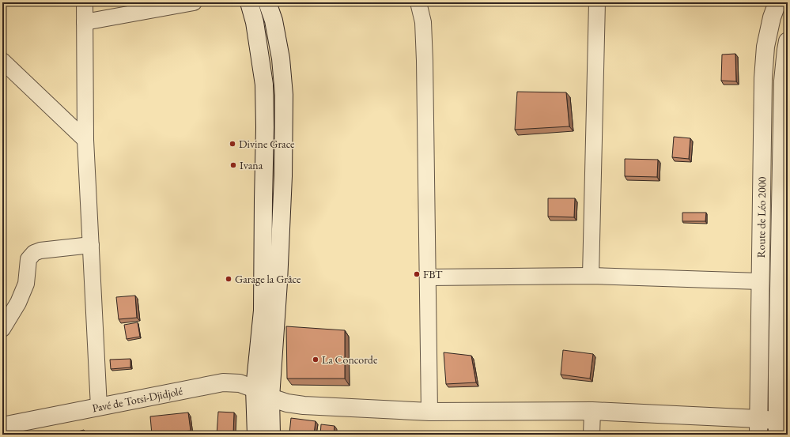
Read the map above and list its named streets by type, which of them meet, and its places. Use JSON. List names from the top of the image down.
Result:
{
  "streets": {
    "street": ["Route de Léo 2000", "Pavé de Totsi-Djidjolé"]
  },
  "crossings": [
    ["Route de Léo 2000", "Pavé de Totsi-Djidjolé"]
  ],
  "places": [
    "Divine Grace",
    "Ivana",
    "FBT",
    "Garage la Grâce",
    "La Concorde"
  ]
}
